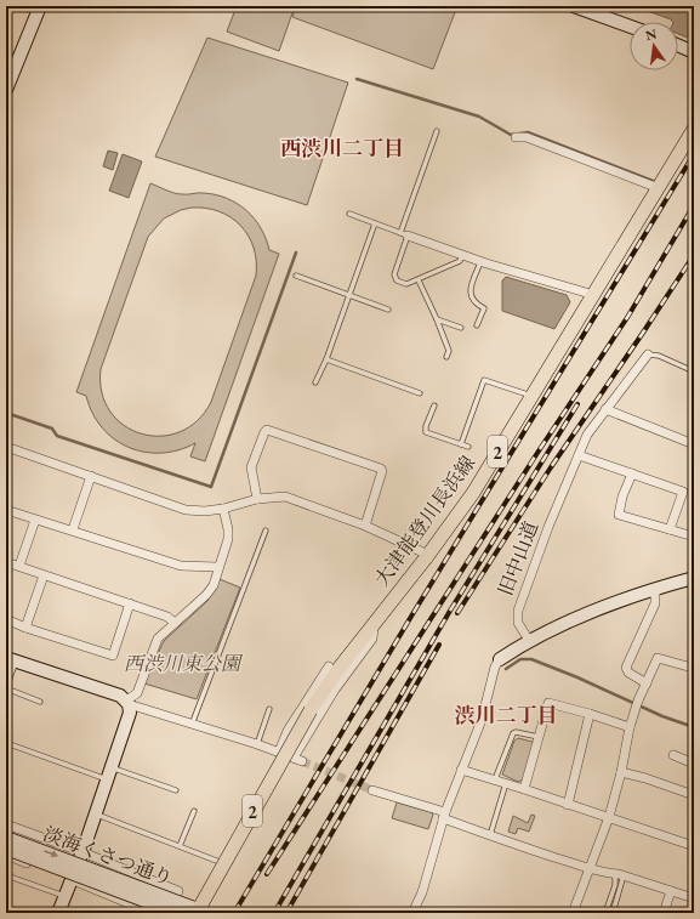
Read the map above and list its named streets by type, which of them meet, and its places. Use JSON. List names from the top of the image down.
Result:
{
  "streets": {
    "main road": ["2", "大津能登川長浜線"],
    "street": ["旧中山道", "淡海くさつ通り"]
  },
  "crossings": [
    ["大津能登川長浜線", "淡海くさつ通り"]
  ],
  "districts": ["西渋川二丁目", "渋川二丁目"],
  "parks": ["西渋川東公園"],
  "north": "top"
}
